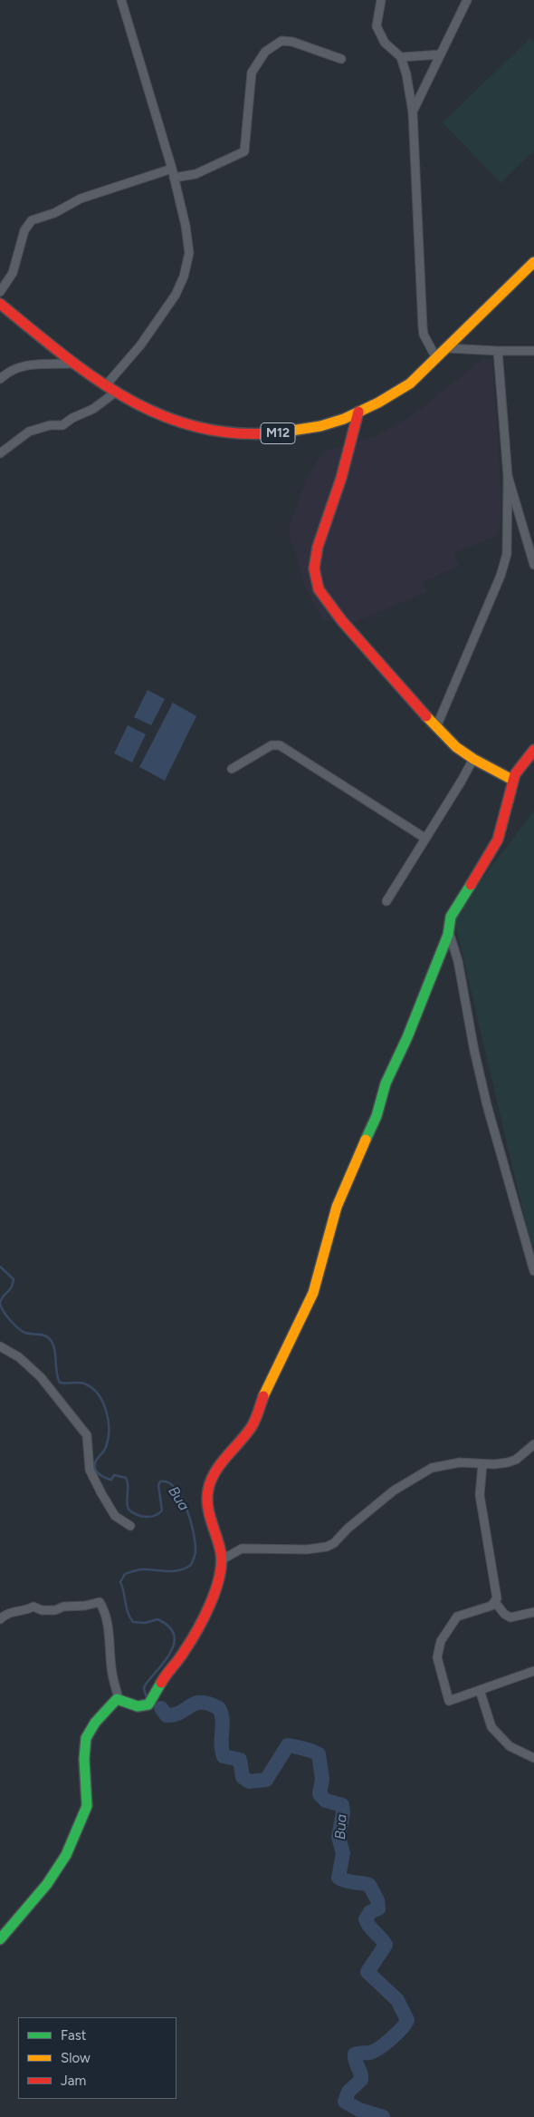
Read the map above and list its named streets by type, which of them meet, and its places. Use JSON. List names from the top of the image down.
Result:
{
  "streets": {
    "main road": ["M12"]
  },
  "water": ["Bua"],
  "legend": ["Fast", "Slow", "Jam"]
}
